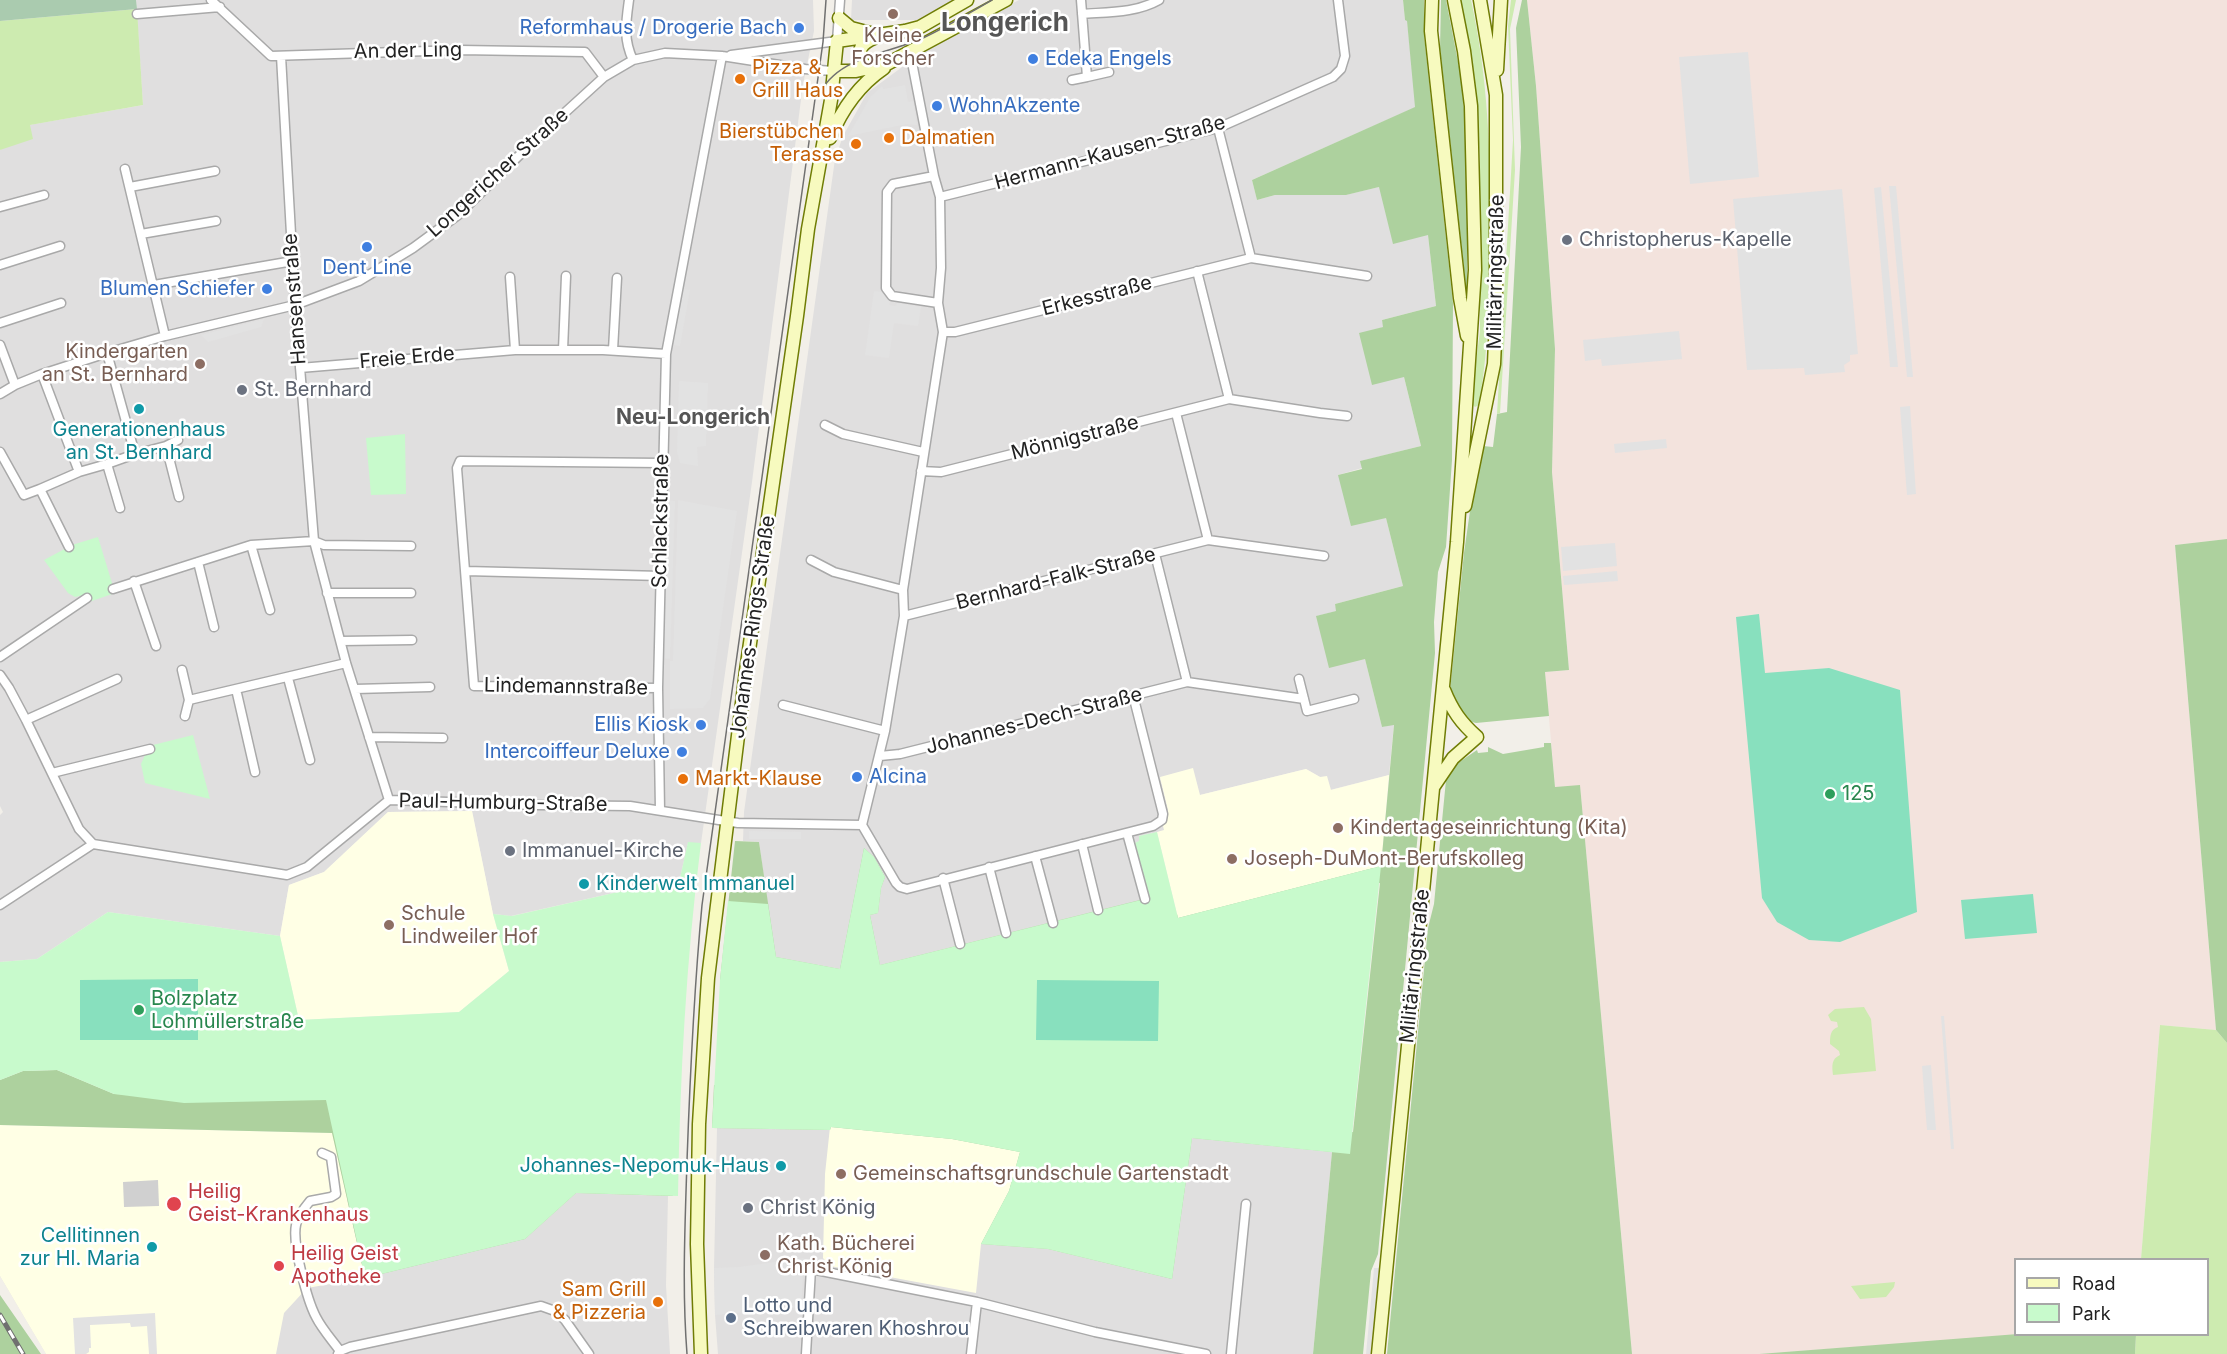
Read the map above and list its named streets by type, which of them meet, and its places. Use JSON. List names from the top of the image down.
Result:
{
  "streets": {
    "main road": ["Longericher Straße", "Militärringstraße", "Johannes-Rings-Straße"],
    "street": [
      "An der Ling",
      "Hermann-Kausen-Straße",
      "Erkesstraße",
      "Hansenstraße",
      "Freie Erde",
      "Mönnigstraße",
      "Schlackstraße",
      "Bernhard-Falk-Straße",
      "Lindemannstraße",
      "Johannes-Dech-Straße",
      "Paul-Humburg-Straße"
    ]
  },
  "crossings": [
    ["An der Ling", "Longericher Straße"],
    ["An der Ling", "Hansenstraße"],
    ["Longericher Straße", "Hansenstraße"],
    ["Longericher Straße", "Schlackstraße"],
    ["Longericher Straße", "Johannes-Rings-Straße"],
    ["Hansenstraße", "Freie Erde"],
    ["Hansenstraße", "Paul-Humburg-Straße"],
    ["Freie Erde", "Schlackstraße"],
    ["Schlackstraße", "Lindemannstraße"],
    ["Schlackstraße", "Paul-Humburg-Straße"],
    ["Johannes-Rings-Straße", "Paul-Humburg-Straße"]
  ],
  "districts": ["Longerich", "Neu-Longerich"],
  "places": [
    "Kleine Forscher",
    "Reformhaus / Drogerie Bach",
    "Edeka Engels",
    "Pizza & Grill Haus",
    "WohnAkzente",
    "Dalmatien",
    "Bierstübchen Terasse",
    "Christopherus-Kapelle",
    "Dent Line",
    "Blumen Schiefer",
    "Kindergarten an St. Bernhard",
    "St. Bernhard",
    "Generationenhaus an St. Bernhard",
    "Ellis Kiosk",
    "Intercoiffeur Deluxe",
    "Alcina",
    "Markt-Klause",
    "125",
    "Kindertageseinrichtung (Kita)",
    "Immanuel-Kirche",
    "Joseph-DuMont-Berufskolleg",
    "Kinderwelt Immanuel",
    "Schule Lindweiler Hof",
    "Bolzplatz Lohmüllerstraße",
    "Johannes-Nepomuk-Haus",
    "Gemeinschaftsgrundschule Gartenstadt",
    "Heilig Geist-Krankenhaus",
    "Christ König",
    "Cellitinnen zur Hl. Maria",
    "Kath. Bücherei Christ König",
    "Heilig Geist Apotheke",
    "Sam Grill & Pizzeria",
    "Lotto und Schreibwaren Khoshrou"
  ],
  "legend": ["Road", "Park"]
}
